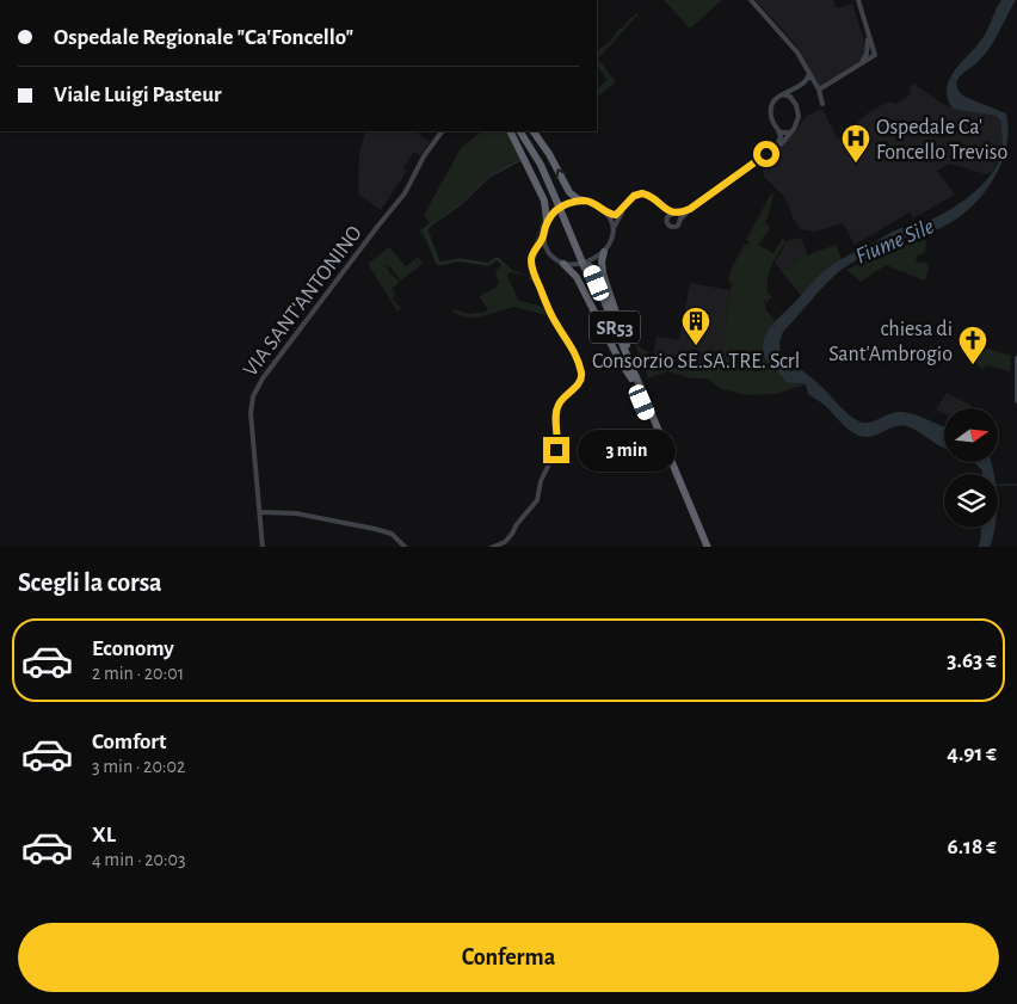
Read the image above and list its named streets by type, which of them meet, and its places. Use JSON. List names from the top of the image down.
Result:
{
  "streets": {
    "highway": ["SR53"],
    "street": ["VIA SANT'ANTONINO"]
  },
  "water": ["Fiume Sile"],
  "places": {
    "hospital": ["Ospedale Ca' Foncello Treviso"],
    "building": ["Consorzio SE.SA.TRE. Scrl"],
    "church": ["chiesa di Sant'Ambrogio"]
  },
  "north": "right",
  "page": {
    "banner": ["Ospedale Regionale \"Ca'Foncello\"", "Viale Luigi Pasteur"],
    "bubble": "3 min",
    "heading": "Scegli la corsa",
    "list": [
      {
        "name": "Economy",
        "note": "2 min · 20:01",
        "value": "3.63 €"
      },
      {
        "name": "Comfort",
        "note": "3 min · 20:02",
        "value": "4.91 €"
      },
      {
        "name": "XL",
        "note": "4 min · 20:03",
        "value": "6.18 €"
      }
    ],
    "buttons": "Conferma"
  }
}
